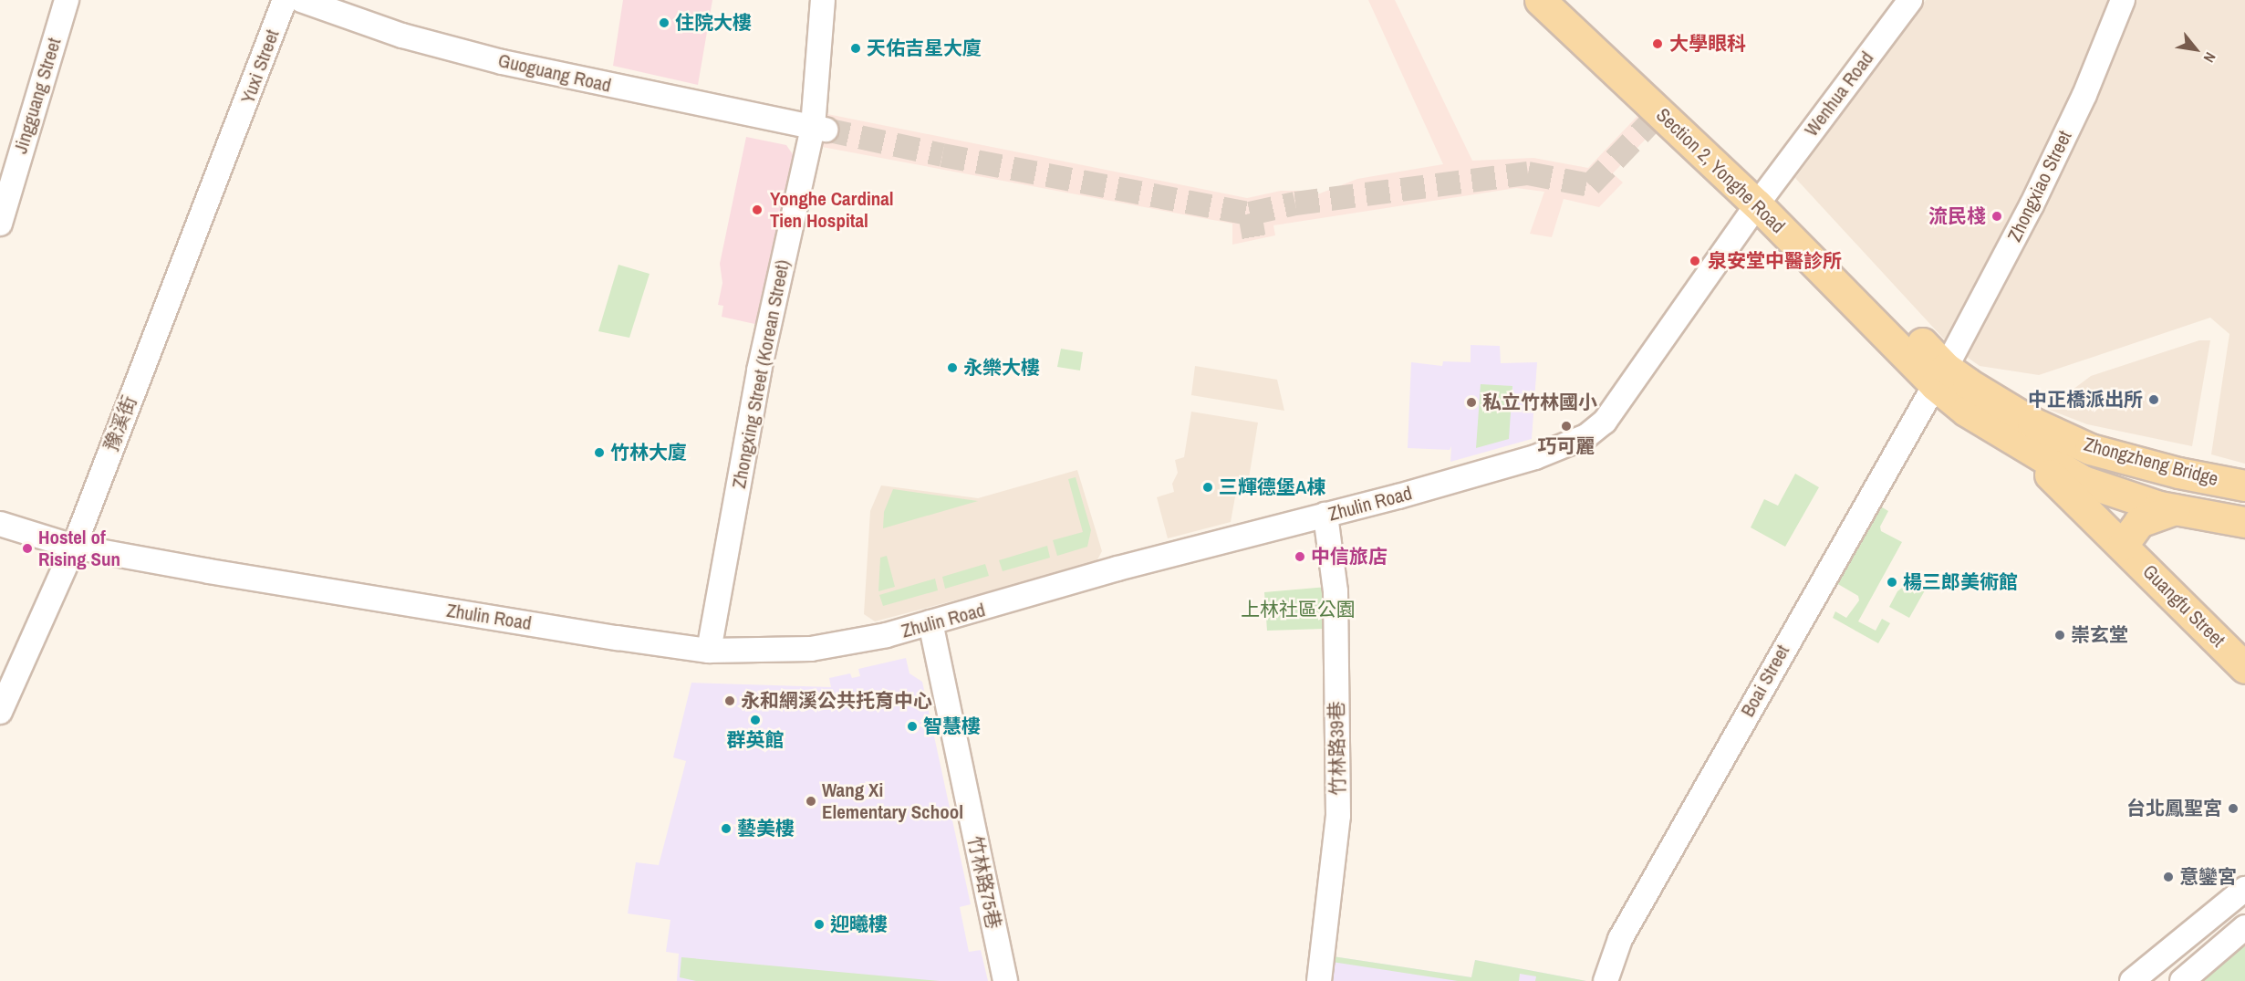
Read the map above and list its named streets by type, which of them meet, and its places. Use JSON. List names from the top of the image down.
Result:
{
  "streets": {
    "main road": ["Section 2, Yonghe Road", "Zhongzheng Bridge", "Guangfu Street"],
    "street": [
      "Yuxi Street",
      "Guoguang Road",
      "Wenhua Road",
      "Jingguang Street",
      "Zhongxiao Street",
      "Zhongxing Street (Korean Street)",
      "豫溪街",
      "Zhulin Road",
      "Boai Street",
      "竹林路39巷",
      "竹林路75巷"
    ]
  },
  "crossings": [
    ["Yuxi Street", "豫溪街"],
    ["Guoguang Road", "Zhongxing Street (Korean Street)"],
    ["Wenhua Road", "Section 2, Yonghe Road"],
    ["Wenhua Road", "Zhulin Road"],
    ["Section 2, Yonghe Road", "Zhongxiao Street"],
    ["Section 2, Yonghe Road", "Zhongzheng Bridge"],
    ["Section 2, Yonghe Road", "Zhulin Road"],
    ["Section 2, Yonghe Road", "Guangfu Street"],
    ["Section 2, Yonghe Road", "Boai Street"],
    ["Zhongxiao Street", "Zhongzheng Bridge"],
    ["Zhongxiao Street", "Boai Street"],
    ["Zhongxing Street (Korean Street)", "Zhulin Road"],
    ["豫溪街", "Zhulin Road"],
    ["Zhongzheng Bridge", "Guangfu Street"],
    ["Zhongzheng Bridge", "Boai Street"],
    ["Zhulin Road", "竹林路39巷"],
    ["Zhulin Road", "竹林路75巷"]
  ],
  "parks": ["上林社區公園"],
  "places": [
    "住院大樓",
    "大學眼科",
    "天佑吉星大廈",
    "Yonghe Cardinal Tien Hospital",
    "流民棧",
    "泉安堂中醫診所",
    "永樂大樓",
    "中正橋派出所",
    "私立竹林國小",
    "巧可麗",
    "竹林大廈",
    "三輝德堡A棟",
    "Hostel of Rising Sun",
    "中信旅店",
    "楊三郎美術館",
    "崇玄堂",
    "永和網溪公共托育中心",
    "群英館",
    "智慧樓",
    "Wang Xi Elementary School",
    "台北鳳聖宮",
    "藝美樓",
    "意鑾宮",
    "迎曦樓"
  ],
  "north": "bottom right"
}
